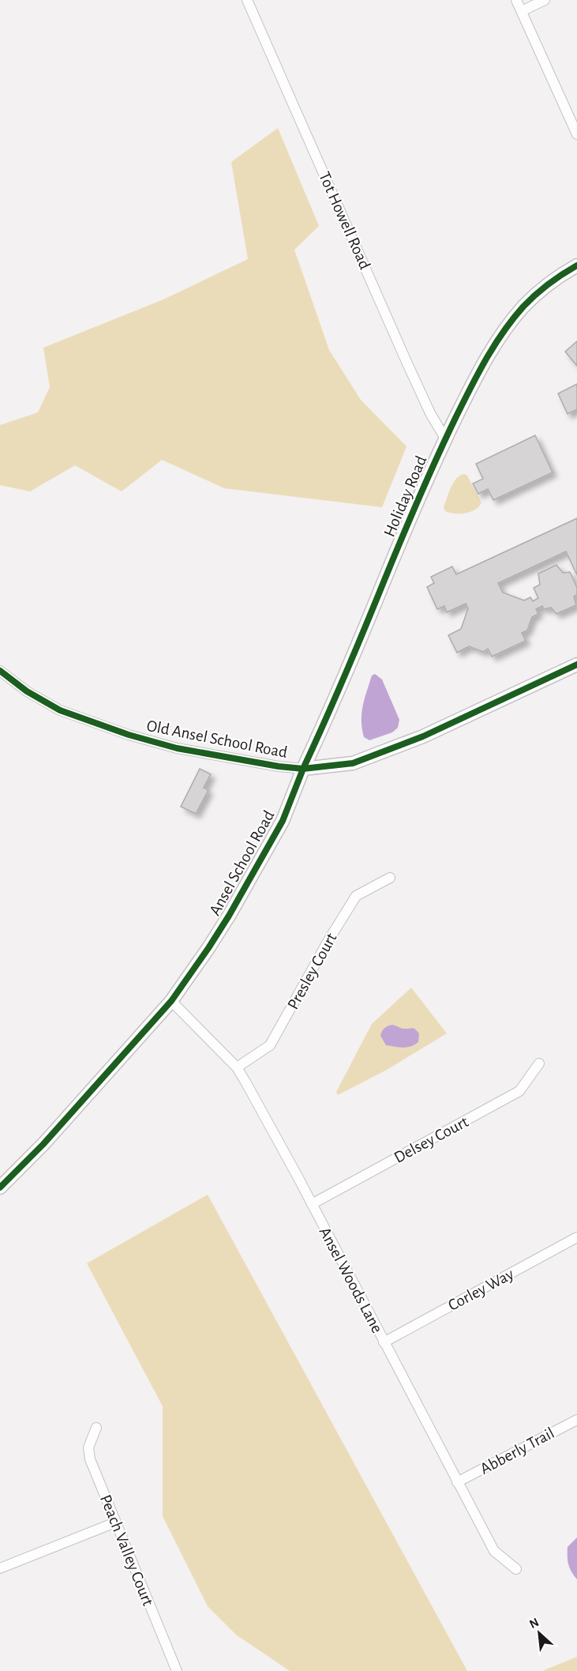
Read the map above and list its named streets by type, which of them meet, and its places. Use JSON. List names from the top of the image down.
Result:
{
  "streets": {
    "street": [
      "Tot Howell Road",
      "Holiday Road",
      "Old Ansel School Road",
      "Ansel School Road",
      "Presley Court",
      "Delsey Court",
      "Ansel Woods Lane",
      "Corley Way",
      "Abberly Trail",
      "Peach Valley Court"
    ]
  },
  "crossings": [
    ["Tot Howell Road", "Holiday Road"],
    ["Holiday Road", "Old Ansel School Road"],
    ["Holiday Road", "Ansel School Road"],
    ["Old Ansel School Road", "Ansel School Road"],
    ["Ansel School Road", "Ansel Woods Lane"],
    ["Presley Court", "Ansel Woods Lane"],
    ["Delsey Court", "Ansel Woods Lane"],
    ["Ansel Woods Lane", "Corley Way"],
    ["Ansel Woods Lane", "Abberly Trail"]
  ],
  "north": "top left"
}
